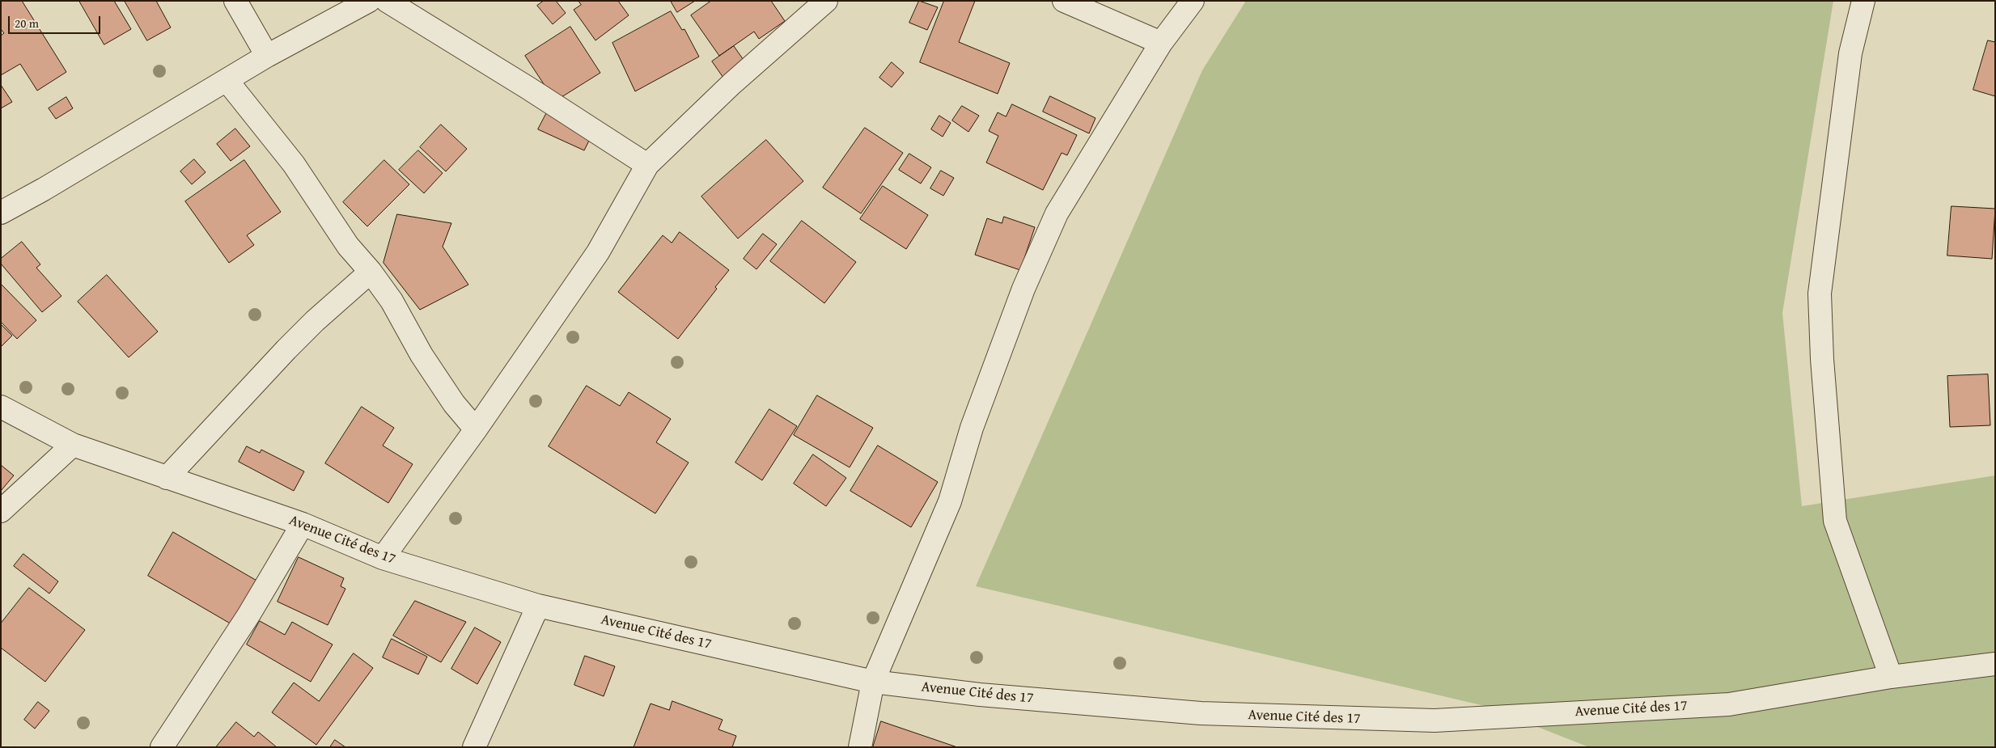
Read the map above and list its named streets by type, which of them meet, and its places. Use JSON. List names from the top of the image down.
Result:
{
  "streets": {
    "street": ["Avenue Cité des 17"]
  },
  "scale_bar": "20 m"
}
